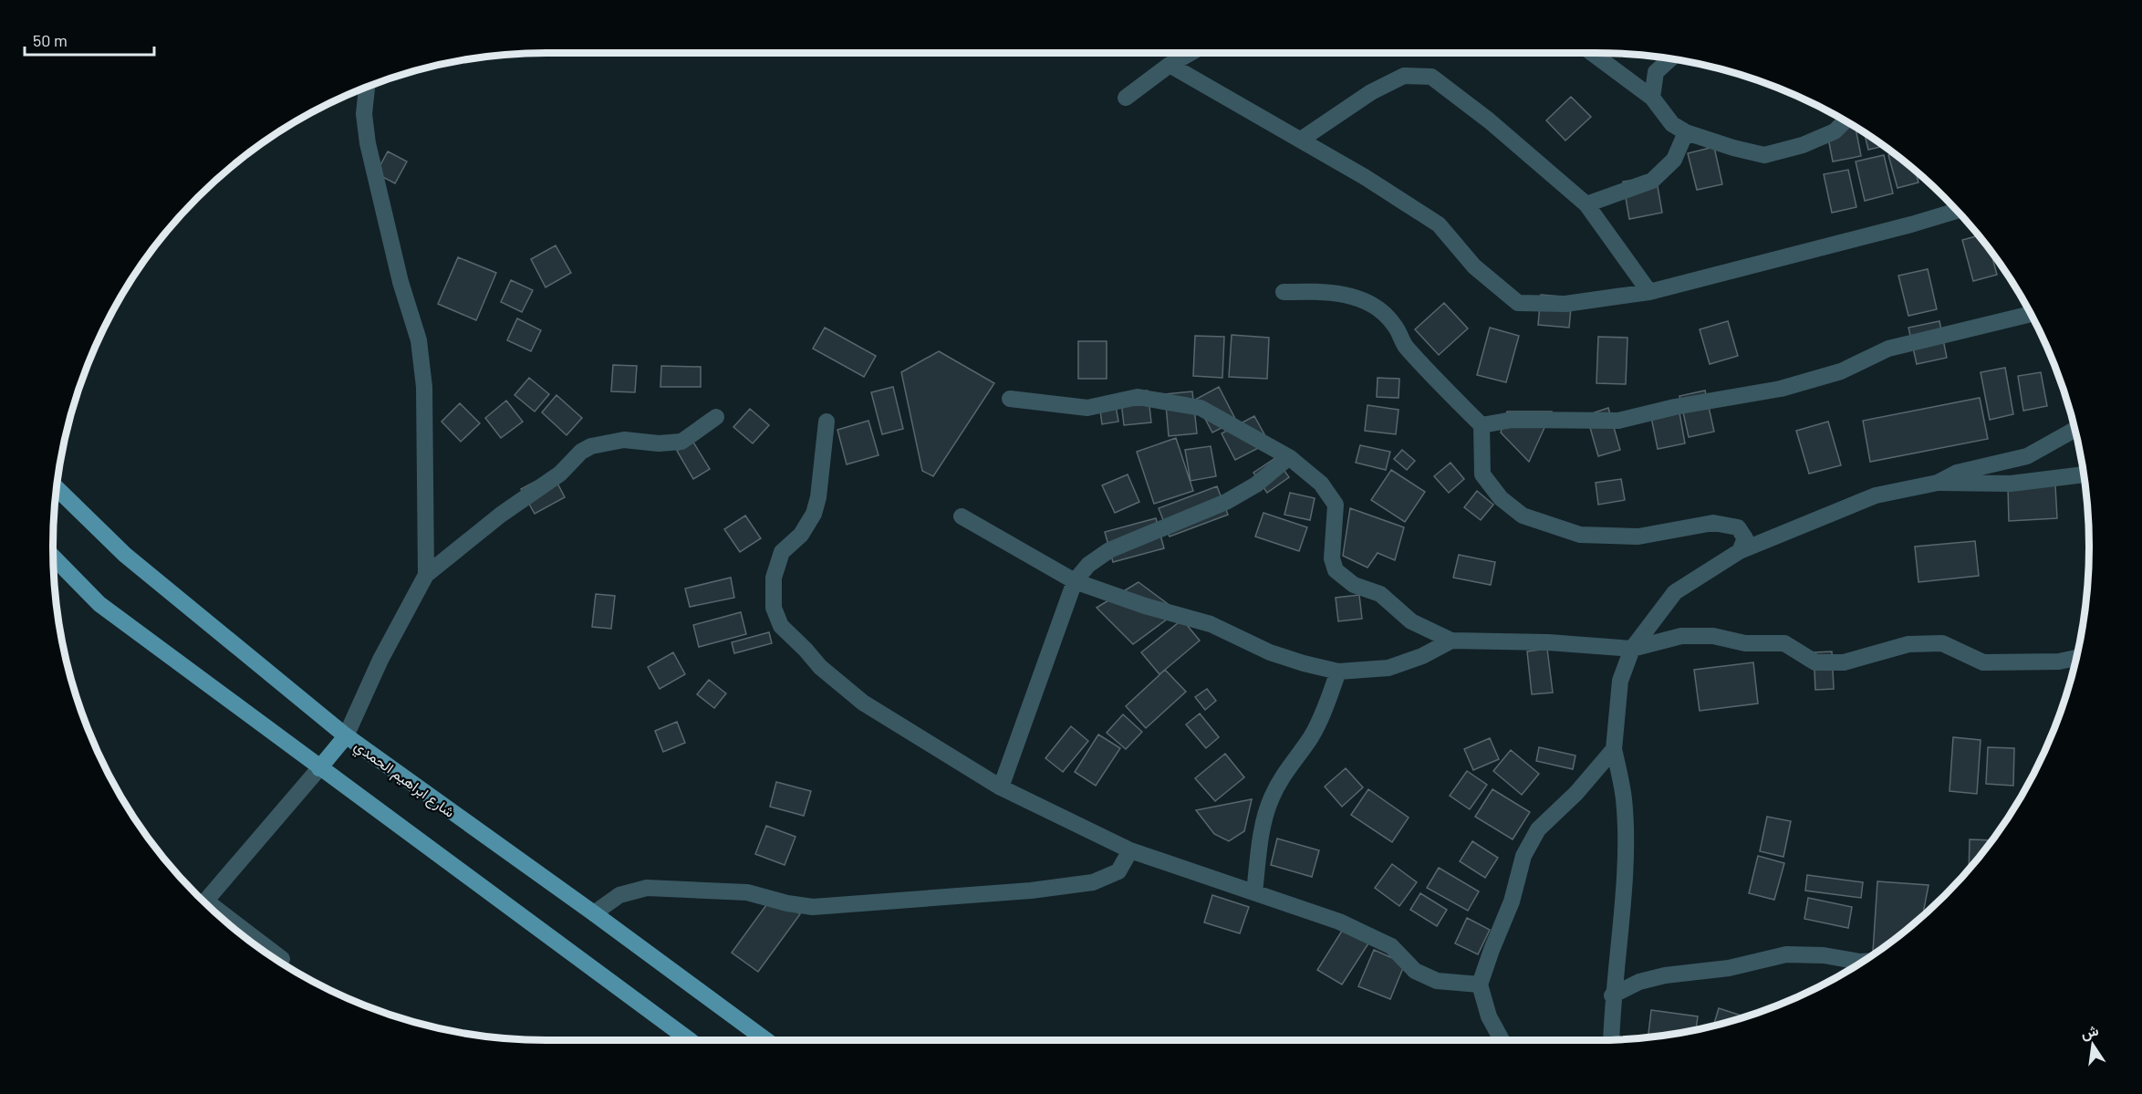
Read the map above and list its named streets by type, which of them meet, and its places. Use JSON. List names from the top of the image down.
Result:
{
  "streets": {
    "main road": ["شارع ابراهيم الحمدي"]
  },
  "scale_bar": "50 m",
  "north": "top"
}
